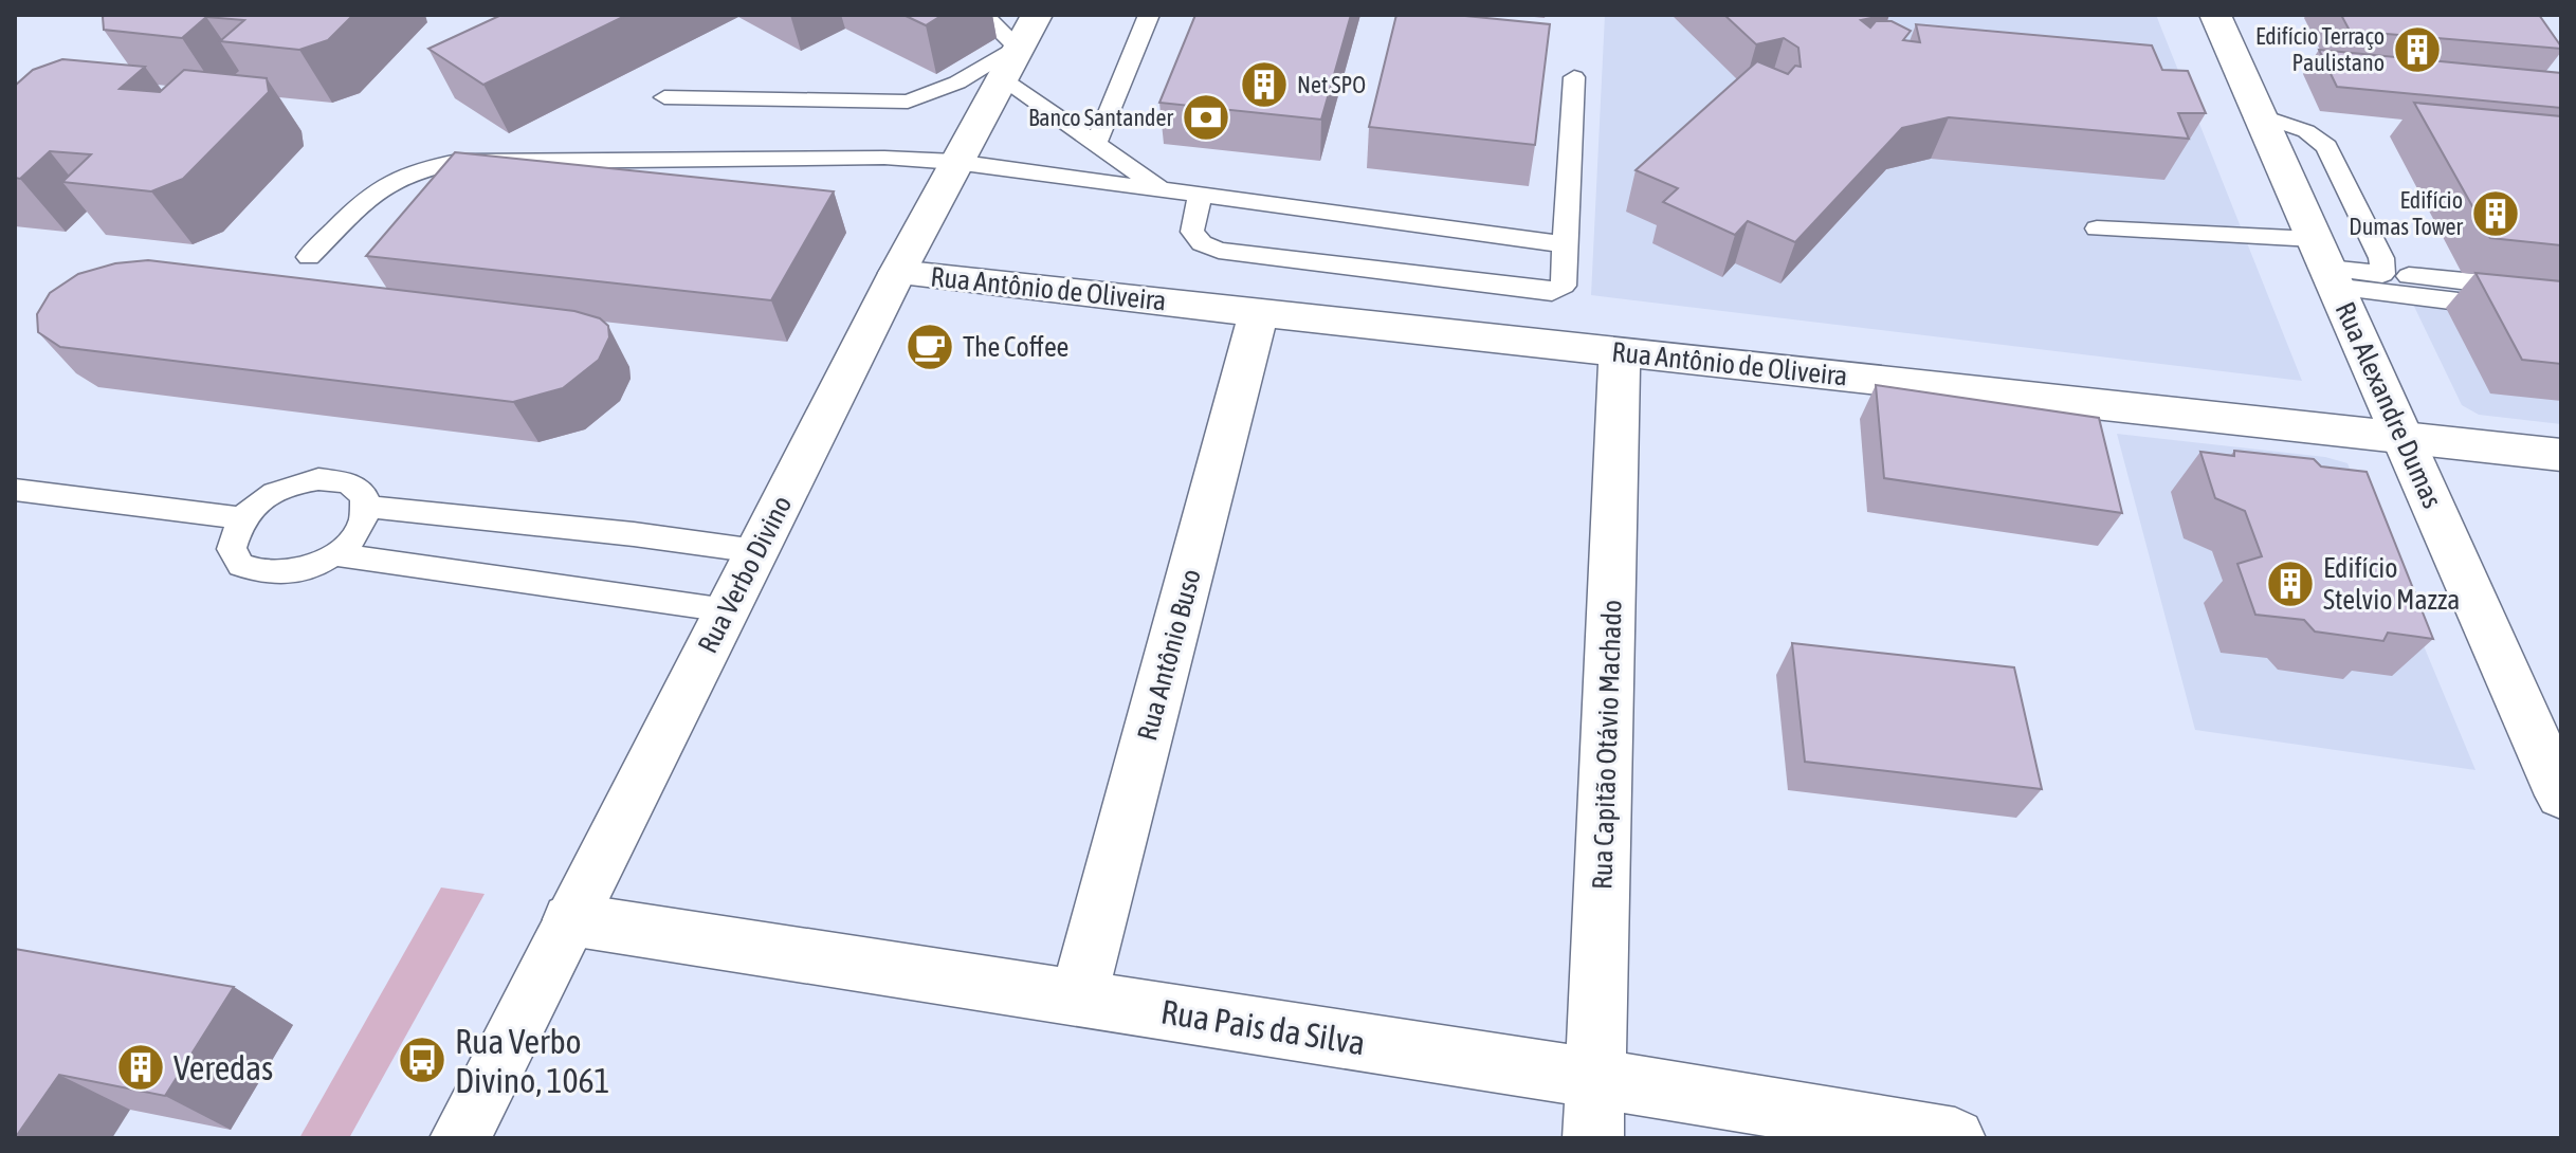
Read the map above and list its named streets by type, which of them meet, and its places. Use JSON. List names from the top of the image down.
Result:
{
  "streets": {
    "street": [
      "Rua Antônio de Oliveira",
      "Rua Alexandre Dumas",
      "Rua Verbo Divino",
      "Rua Antônio Buso",
      "Rua Capitão Otávio Machado",
      "Rua Pais da Silva"
    ]
  },
  "crossings": [
    ["Rua Antônio de Oliveira", "Rua Alexandre Dumas"],
    ["Rua Antônio de Oliveira", "Rua Verbo Divino"],
    ["Rua Antônio de Oliveira", "Rua Antônio Buso"],
    ["Rua Antônio de Oliveira", "Rua Capitão Otávio Machado"],
    ["Rua Verbo Divino", "Rua Pais da Silva"],
    ["Rua Antônio Buso", "Rua Pais da Silva"],
    ["Rua Capitão Otávio Machado", "Rua Pais da Silva"]
  ],
  "places": {
    "building": [
      "Edifício Terraço Paulistano",
      "Net SPO",
      "Edifício Dumas Tower",
      "Edifício Stelvio Mazza",
      "Veredas"
    ],
    "bank": ["Banco Santander"],
    "cafe": ["The Coffee"],
    "bus stop": ["Rua Verbo Divino, 1061"]
  }
}
